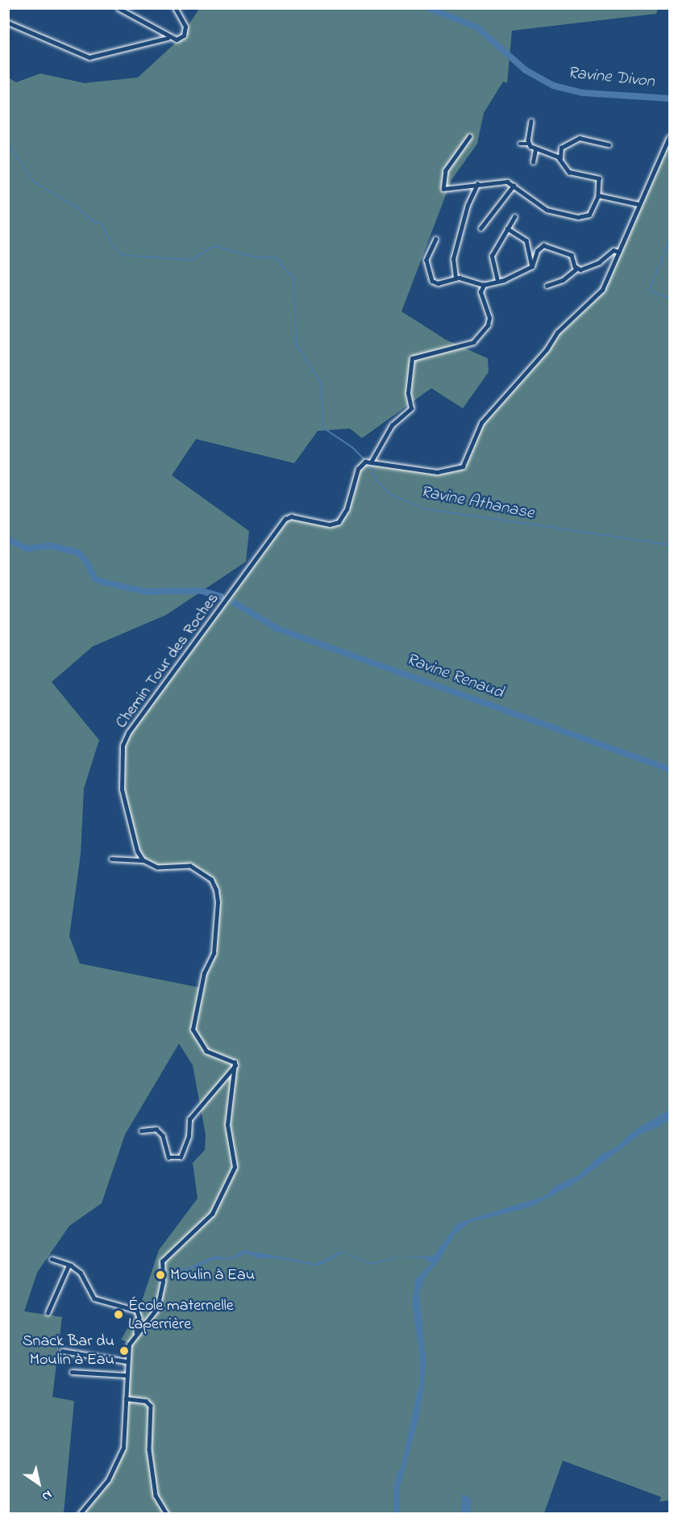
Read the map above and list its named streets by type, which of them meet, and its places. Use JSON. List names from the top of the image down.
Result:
{
  "streets": {
    "street": ["Chemin Tour des Roches"]
  },
  "water": ["Ravine Divon", "Ravine Athanase", "Ravine Renaud"],
  "places": ["Moulin à Eau", "École maternelle Laperrière", "Snack Bar du Moulin à Eau"],
  "north": "bottom right"
}
